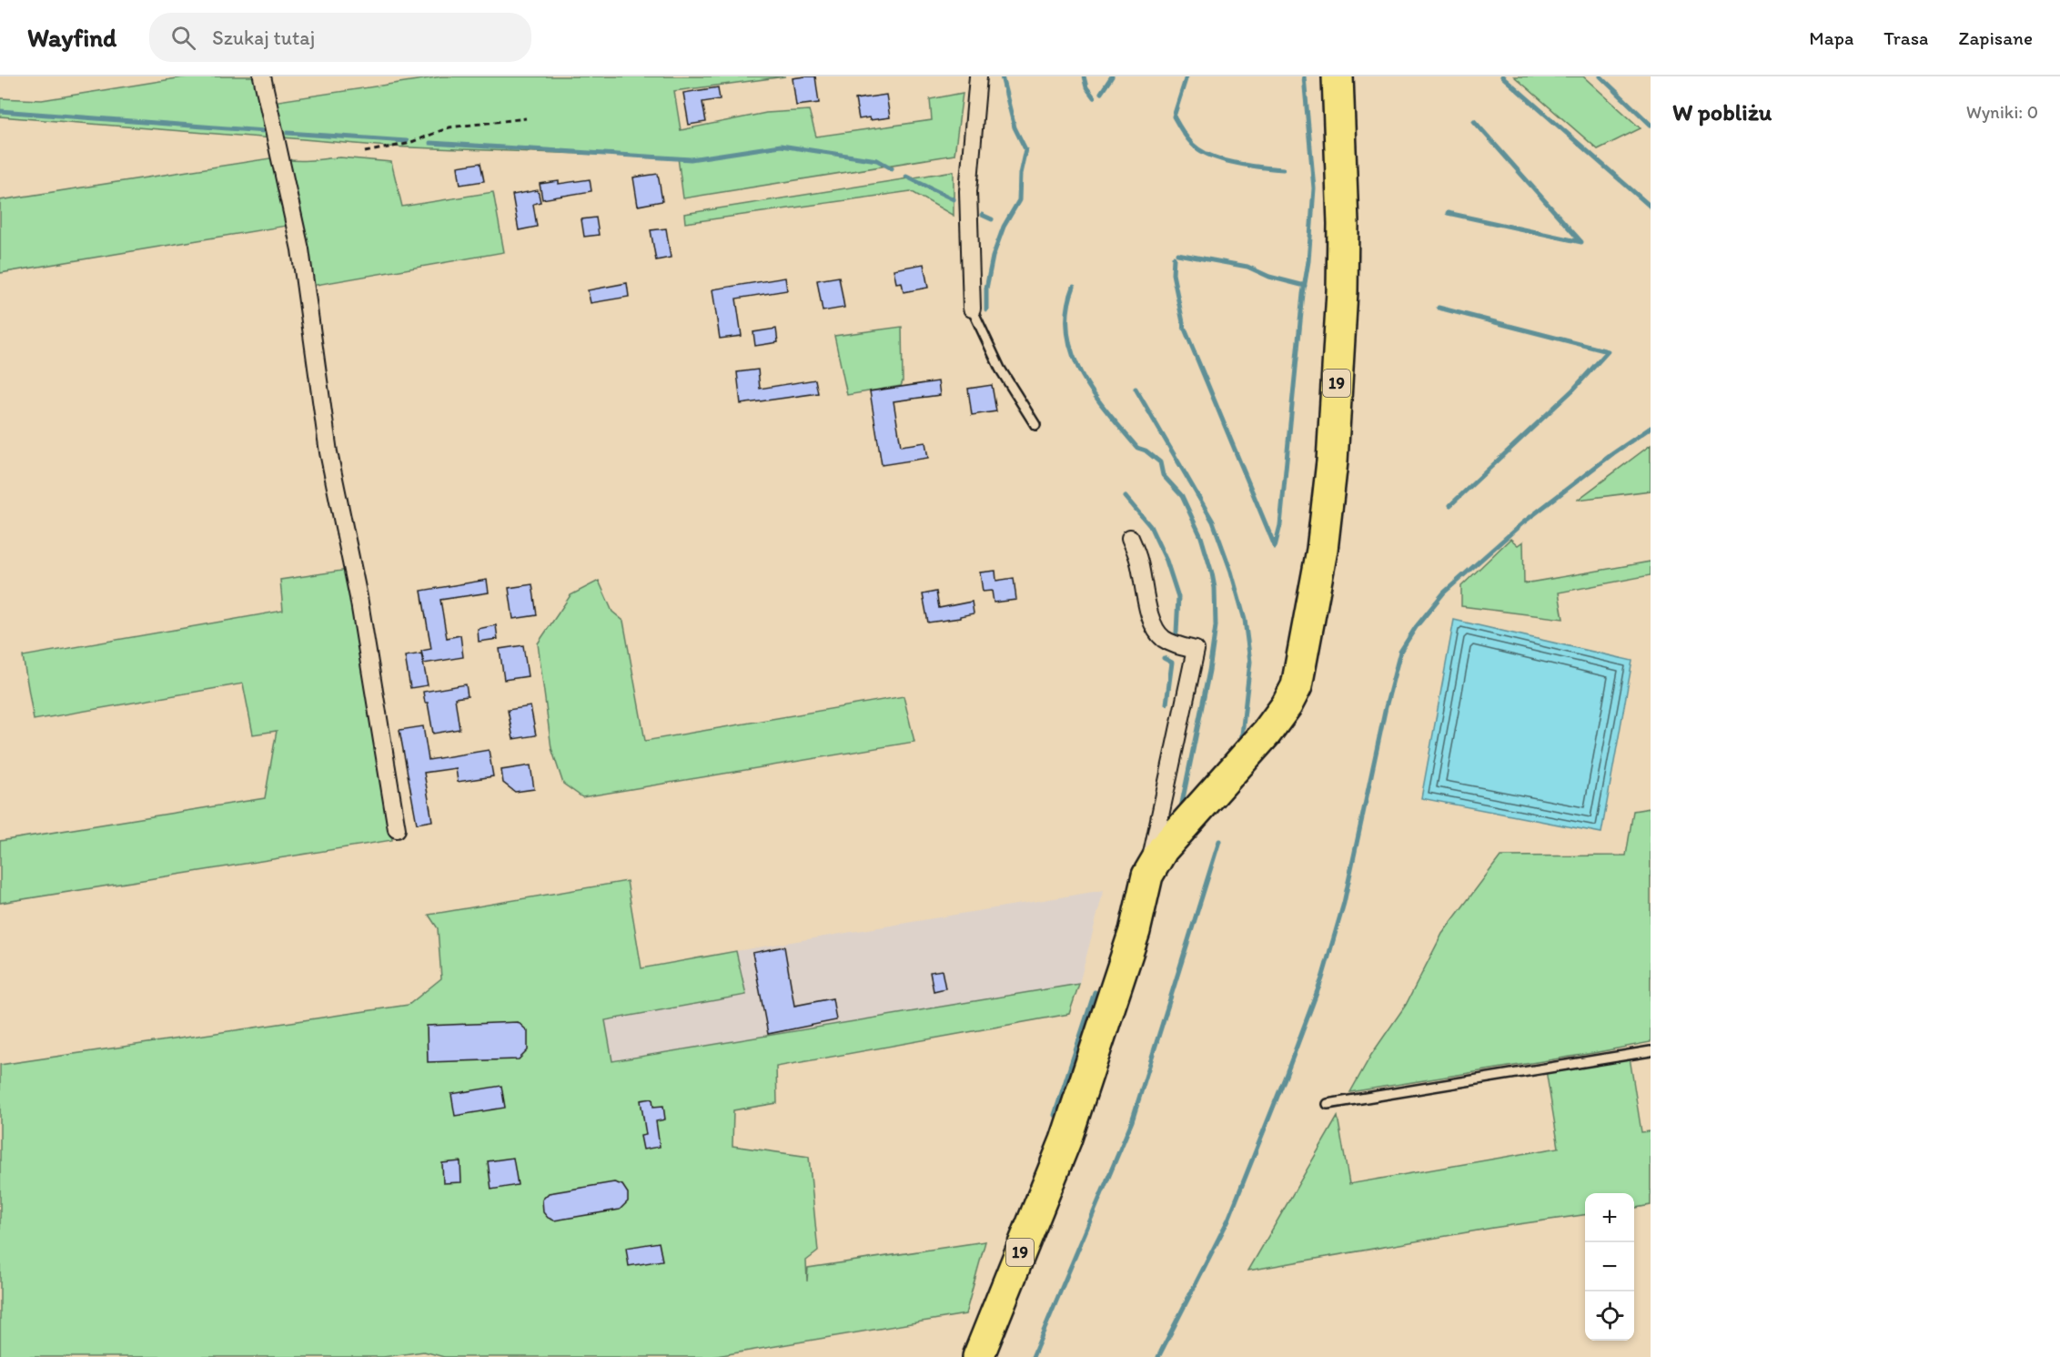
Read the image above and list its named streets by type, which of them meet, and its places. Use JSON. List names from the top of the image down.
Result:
{
  "streets": {
    "highway": ["19"]
  },
  "page": {
    "header": "Wayfind",
    "search": "Szukaj tutaj",
    "nav": ["Mapa", "Trasa", "Zapisane"],
    "heading": ["W pobliżu", "Wyniki: 0"],
    "map_buttons": ["+", "−"]
  }
}
